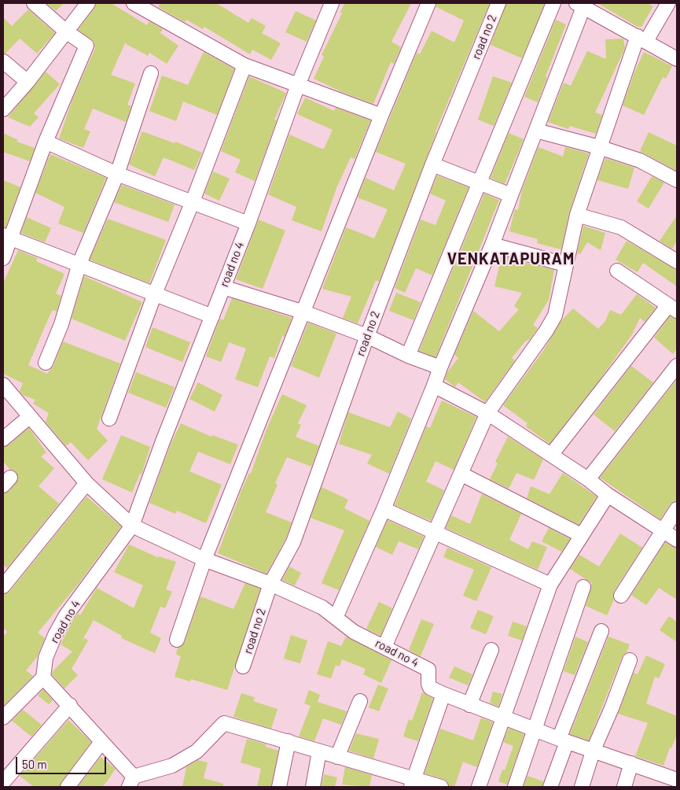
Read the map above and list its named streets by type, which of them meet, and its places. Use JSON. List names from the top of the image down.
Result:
{
  "streets": {
    "street": ["road no 2", "road no 4"]
  },
  "crossings": [
    ["road no 2", "road no 4"]
  ],
  "districts": ["VENKATAPURAM"],
  "scale_bar": "50 m"
}
